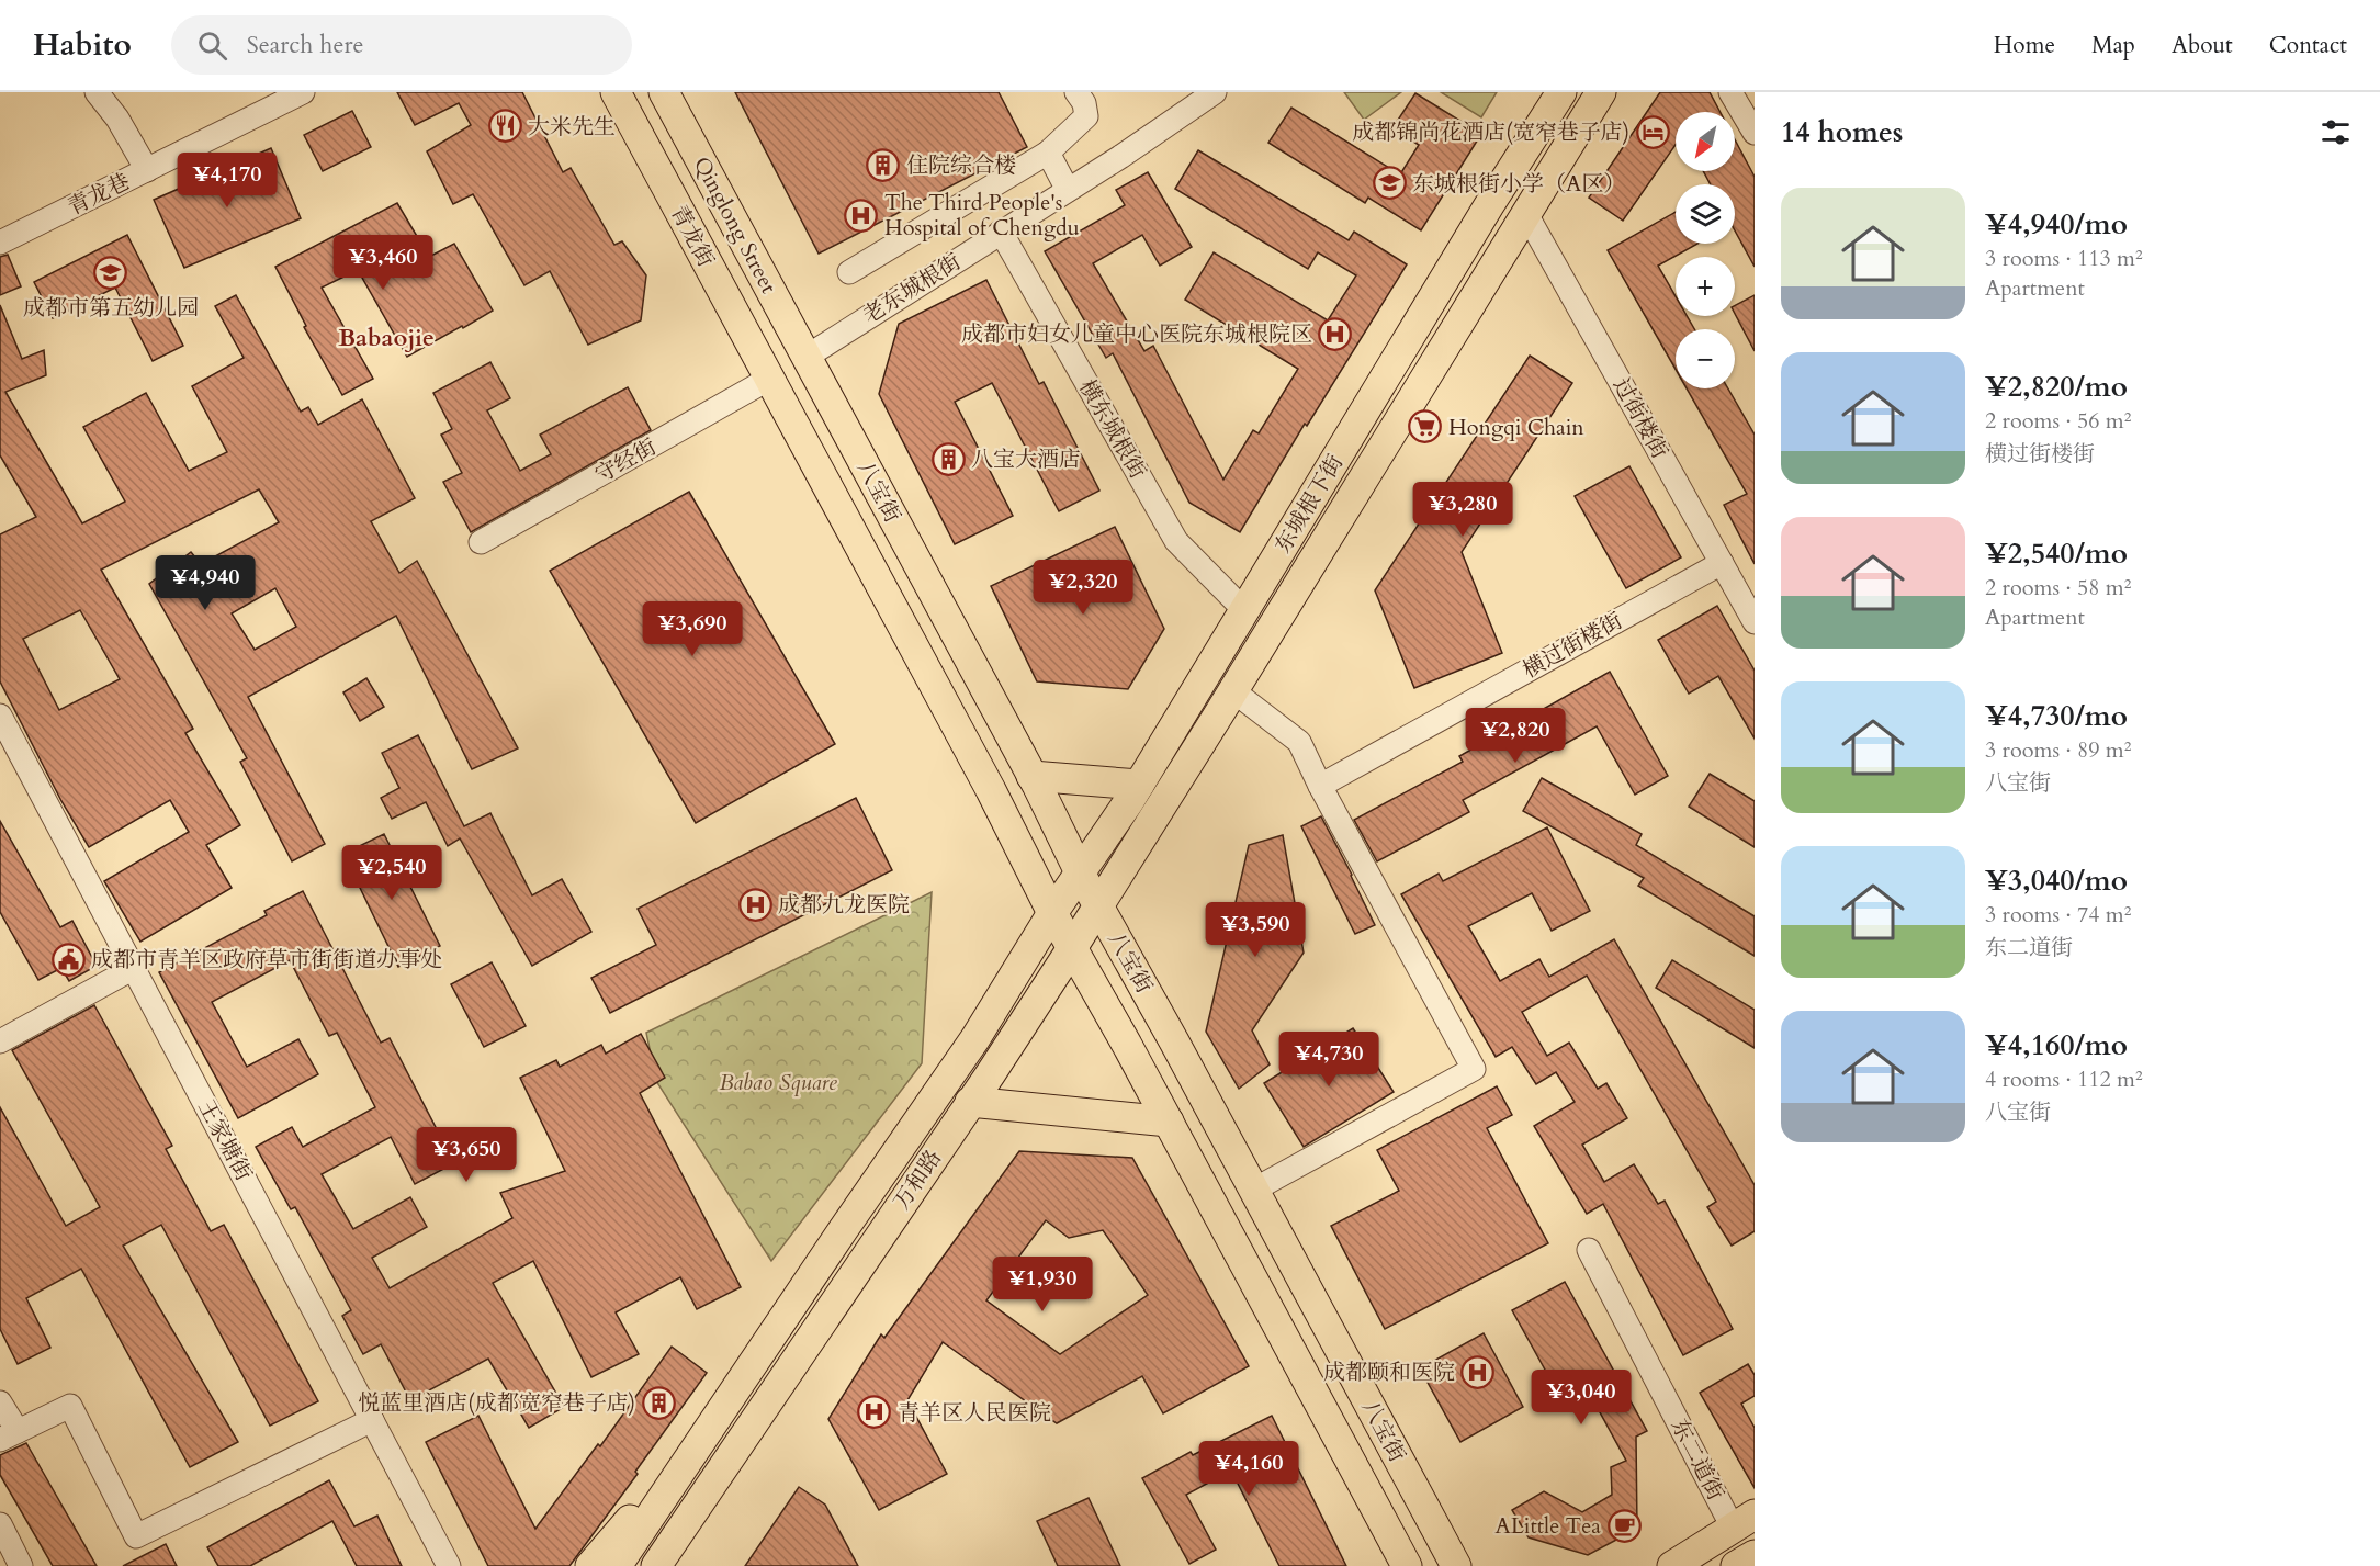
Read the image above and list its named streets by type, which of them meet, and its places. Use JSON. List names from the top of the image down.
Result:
{
  "streets": {
    "main road": [
      "Qinglong Street",
      "青龙街",
      "八宝街",
      "东城根下街",
      "万和路"
    ],
    "street": [
      "青龙巷",
      "老东城根街",
      "过街楼街",
      "横东城根街",
      "守经街",
      "横过街楼街",
      "王家塘街",
      "东二道街"
    ]
  },
  "crossings": [
    ["Qinglong Street", "老东城根街"],
    ["Qinglong Street", "八宝街"],
    ["青龙街", "守经街"],
    ["青龙街", "八宝街"],
    ["老东城根街", "横东城根街"],
    ["老东城根街", "八宝街"],
    ["过街楼街", "东城根下街"],
    ["过街楼街", "横过街楼街"],
    ["横东城根街", "东城根下街"],
    ["守经街", "八宝街"],
    ["八宝街", "东城根下街"],
    ["八宝街", "万和路"],
    ["东城根下街", "万和路"]
  ],
  "districts": ["Babaojie"],
  "parks": ["Babao Square"],
  "places": {
    "restaurant": ["大米先生"],
    "hotel": ["成都锦尚花酒店(宽窄巷子店)"],
    "building": ["住院综合楼", "八宝大酒店", "悦蓝里酒店(成都宽窄巷子店)"],
    "school or university": ["东城根街小学（A区）", "成都市第五幼儿园"],
    "hospital": [
      "The Third People's Hospital of Chengdu",
      "成都市妇女儿童中心医院东城根院区",
      "成都九龙医院",
      "成都颐和医院",
      "青羊区人民医院"
    ],
    "supermarket": ["Hongqi Chain"],
    "public building": ["成都市青羊区政府草市街街道办事处"],
    "cafe": ["ALittle Tea"]
  },
  "north": "bottom left",
  "page": {
    "header": "Habito",
    "search": "Search here",
    "nav": [
      "Home",
      "Map",
      "About",
      "Contact"
    ],
    "heading": "14 homes",
    "map_buttons": ["+", "−"],
    "price": [
      "¥4,170",
      "¥3,460",
      "¥3,280",
      "¥4,940",
      "¥2,320",
      "¥3,690",
      "¥2,820",
      "¥2,540",
      "¥3,590",
      "¥4,730",
      "¥3,650",
      "¥1,930",
      "¥3,040",
      "¥4,160"
    ],
    "list": [
      {
        "name": "¥4,940/mo",
        "note": "3 rooms · 113 m² · Apartment"
      },
      {
        "name": "¥2,820/mo",
        "note": "2 rooms · 56 m² · 横过街楼街"
      },
      {
        "name": "¥2,540/mo",
        "note": "2 rooms · 58 m² · Apartment"
      },
      {
        "name": "¥4,730/mo",
        "note": "3 rooms · 89 m² · 八宝街"
      },
      {
        "name": "¥3,040/mo",
        "note": "3 rooms · 74 m² · 东二道街"
      },
      {
        "name": "¥4,160/mo",
        "note": "4 rooms · 112 m² · 八宝街"
      }
    ]
  }
}
